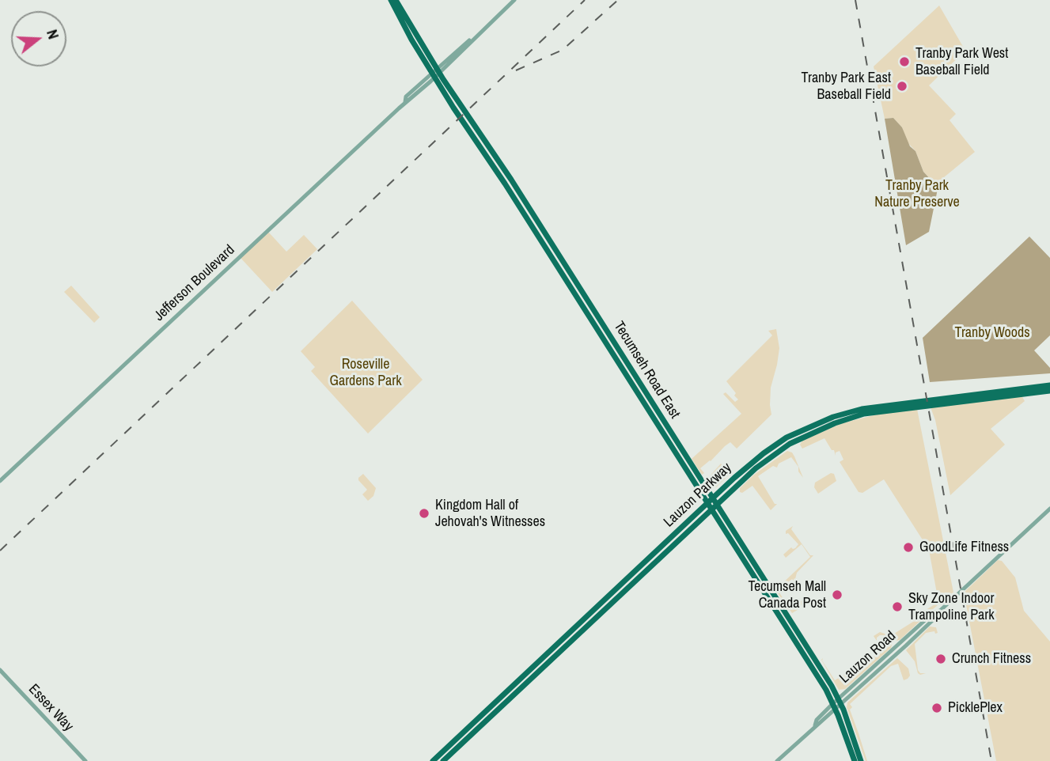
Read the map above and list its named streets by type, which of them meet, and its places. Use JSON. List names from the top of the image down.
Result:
{
  "streets": {
    "main road": ["Tecumseh Road East", "Lauzon Parkway"],
    "street": ["Jefferson Boulevard", "Lauzon Road", "Essex Way"]
  },
  "crossings": [
    ["Jefferson Boulevard", "Tecumseh Road East"],
    ["Tecumseh Road East", "Lauzon Parkway"],
    ["Tecumseh Road East", "Lauzon Road"]
  ],
  "parks": ["Tranby Park Nature Preserve", "Tranby Woods", "Roseville Gardens Park"],
  "places": [
    "Tranby Park West Baseball Field",
    "Tranby Park East Baseball Field",
    "Kingdom Hall of Jehovah's Witnesses",
    "GoodLife Fitness",
    "Tecumseh Mall Canada Post",
    "Sky Zone Indoor Trampoline Park",
    "Crunch Fitness",
    "PicklePlex"
  ],
  "north": "right"
}
